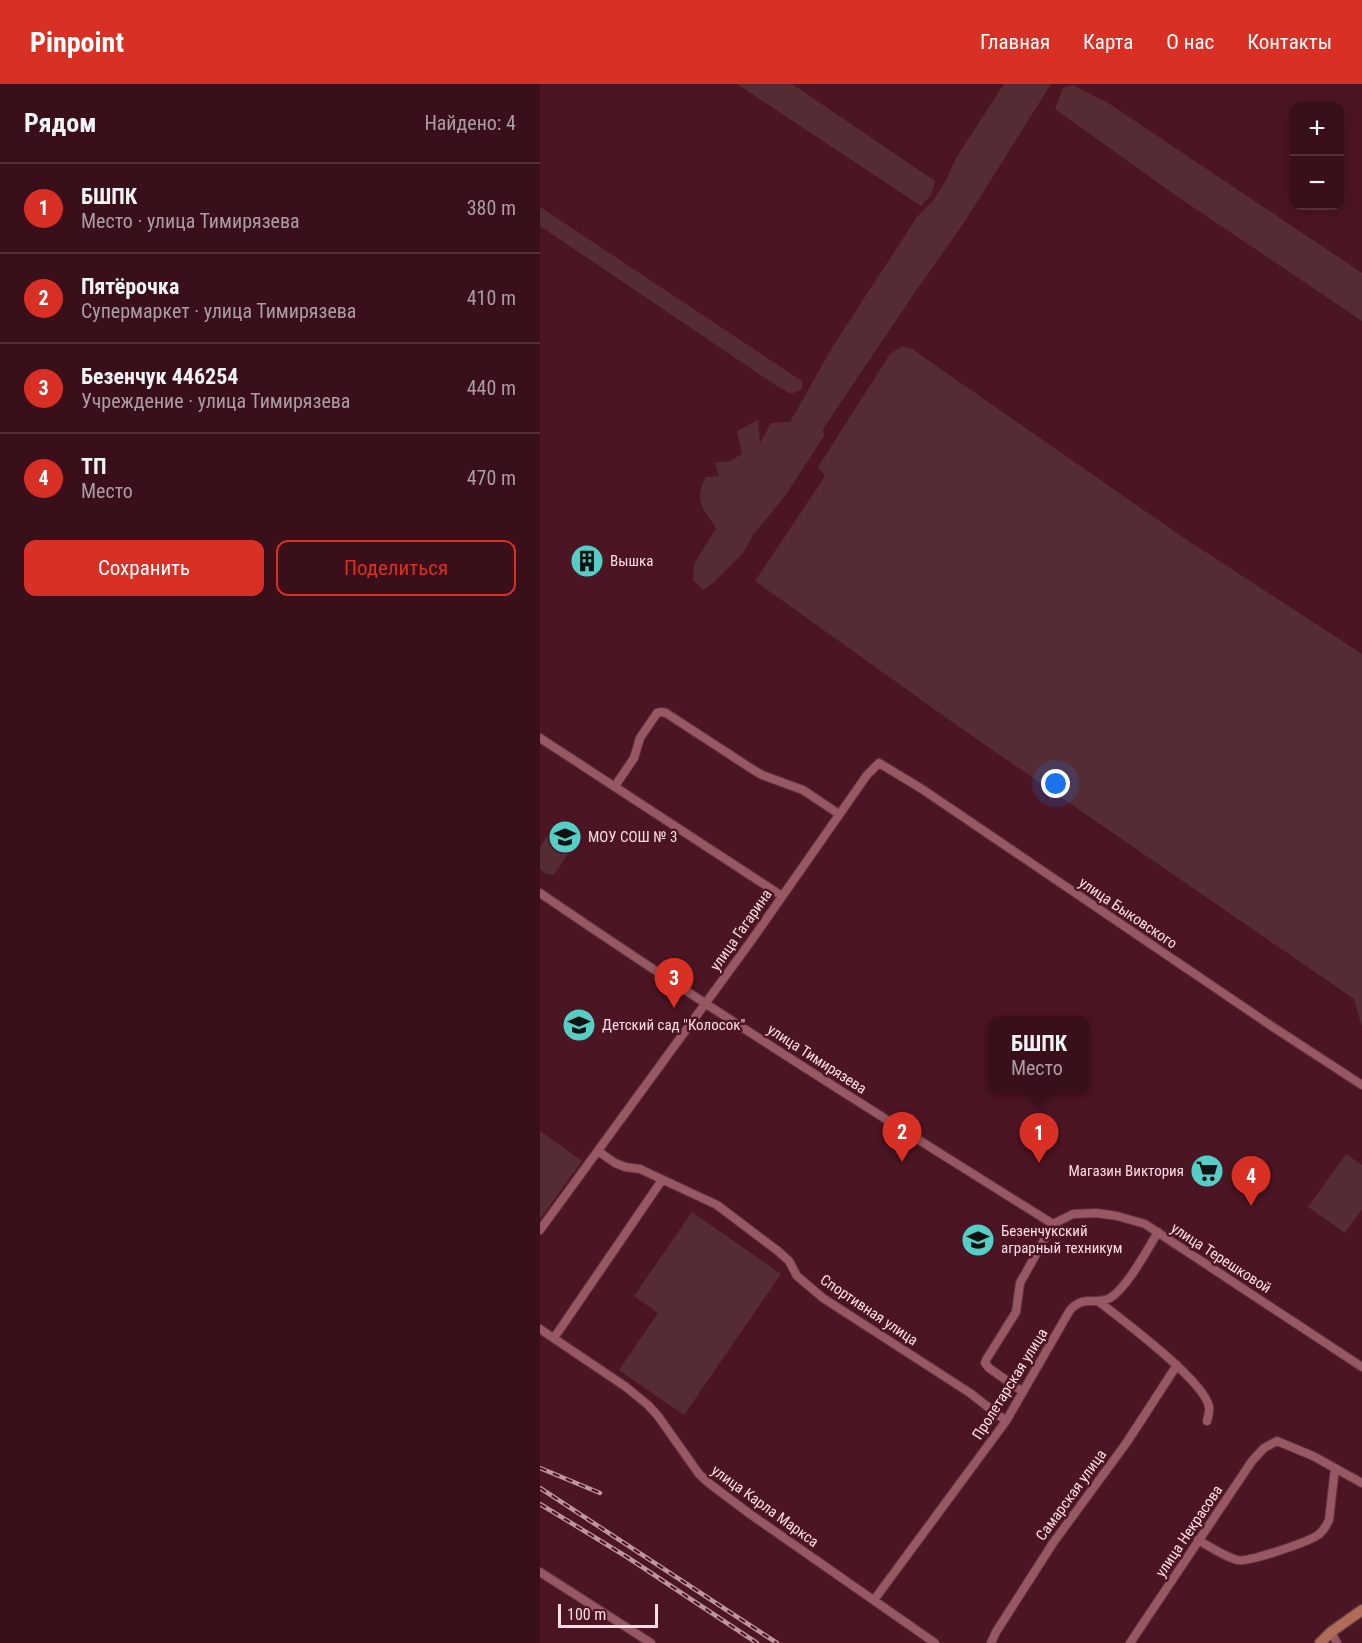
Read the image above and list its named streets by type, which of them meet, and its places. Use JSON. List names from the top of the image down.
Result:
{
  "streets": {
    "street": [
      "улица Быковского",
      "улица Гагарина",
      "улица Тимирязева",
      "улица Терешковой",
      "Спортивная улица",
      "Пролетарская улица",
      "Самарская улица",
      "улица Карла Маркса",
      "улица Некрасова"
    ]
  },
  "crossings": [
    ["улица Быковского", "улица Гагарина"],
    ["улица Гагарина", "улица Тимирязева"],
    ["улица Гагарина", "Спортивная улица"],
    ["улица Тимирязева", "улица Терешковой"],
    ["улица Терешковой", "Пролетарская улица"],
    ["Спортивная улица", "Пролетарская улица"],
    ["Пролетарская улица", "улица Карла Маркса"]
  ],
  "places": {
    "building": ["Вышка"],
    "school or university": ["МОУ СОШ № 3", "Детский сад \"Колосок\"", "Безенчукский аграрный техникум"],
    "supermarket": ["Магазин Виктория"]
  },
  "scale_bar": "100 m",
  "page": {
    "header": "Pinpoint",
    "nav": [
      "Главная",
      "Карта",
      "О нас",
      "Контакты"
    ],
    "heading": ["Рядом", "Найдено: 4"],
    "map_buttons": ["+", "−"],
    "list": [
      {
        "mark": "1",
        "name": "БШПК",
        "note": "Место · улица Тимирязева",
        "value": "380 m"
      },
      {
        "mark": "2",
        "name": "Пятёрочка",
        "note": "Супермаркет · улица Тимирязева",
        "value": "410 m"
      },
      {
        "mark": "3",
        "name": "Безенчук 446254",
        "note": "Учреждение · улица Тимирязева",
        "value": "440 m"
      },
      {
        "mark": "4",
        "name": "ТП",
        "note": "Место",
        "value": "470 m"
      }
    ],
    "buttons": ["Сохранить", "Поделиться"],
    "pins": [
      "3",
      "2",
      "1",
      "4"
    ],
    "popup": ["БШПК", "Место"],
    "scale": "100 m"
  }
}
